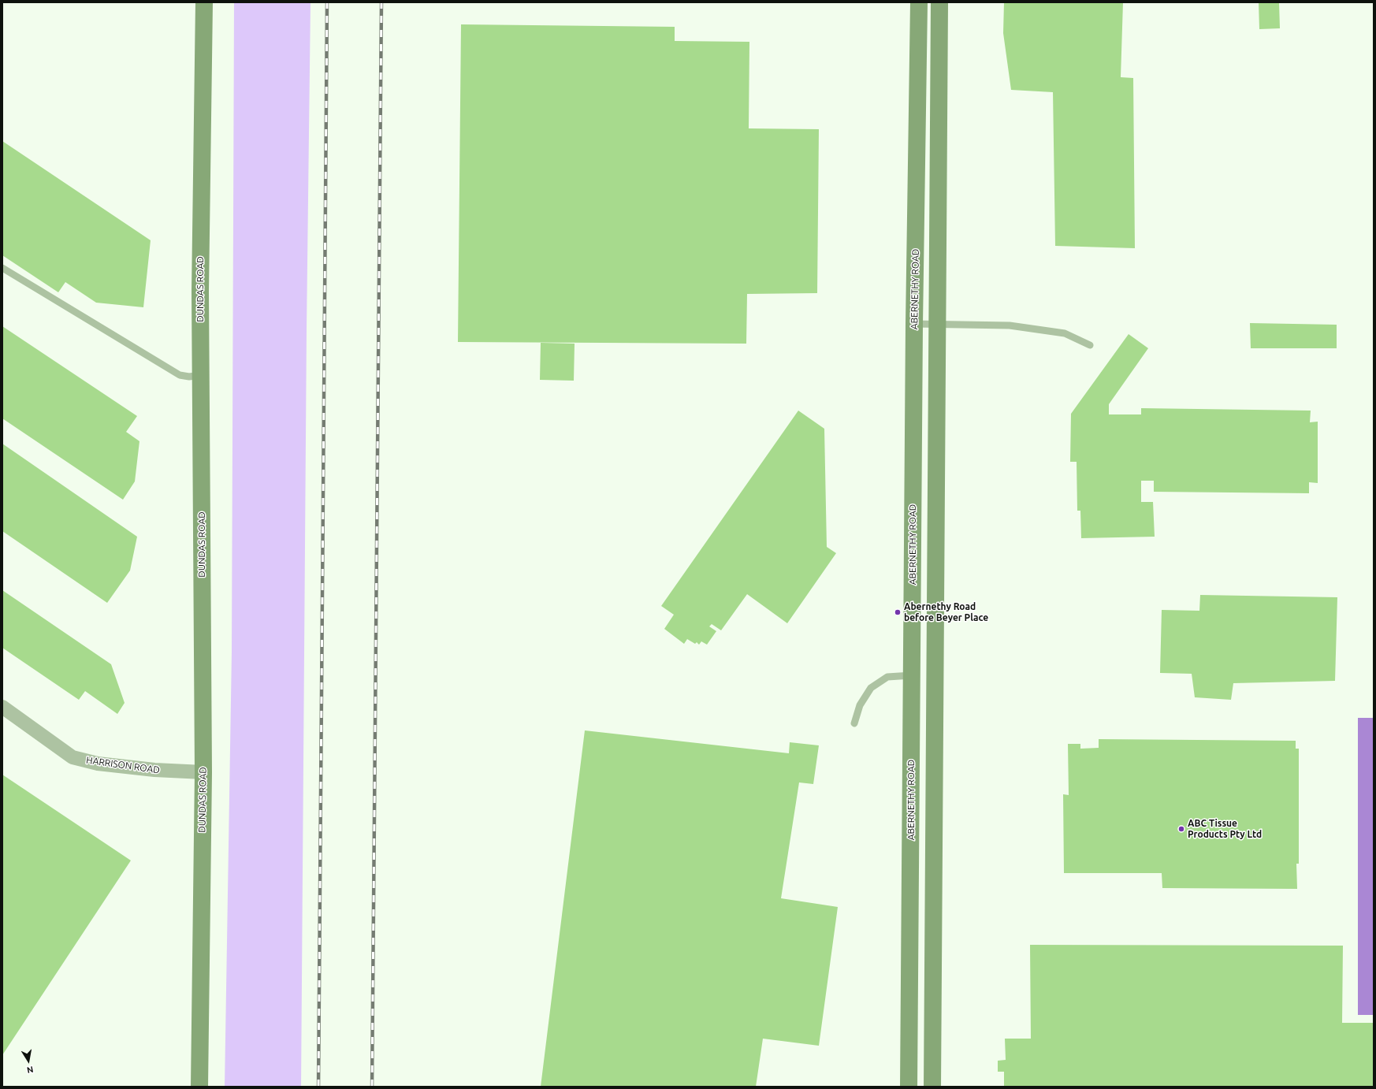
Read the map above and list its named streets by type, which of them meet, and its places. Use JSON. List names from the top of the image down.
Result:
{
  "streets": {
    "main road": ["DUNDAS ROAD", "ABERNETHY ROAD"],
    "street": ["HARRISON ROAD"]
  },
  "crossings": [
    ["DUNDAS ROAD", "HARRISON ROAD"]
  ],
  "places": ["Abernethy Road before Beyer Place", "ABC Tissue Products Pty Ltd"],
  "north": "bottom"
}
